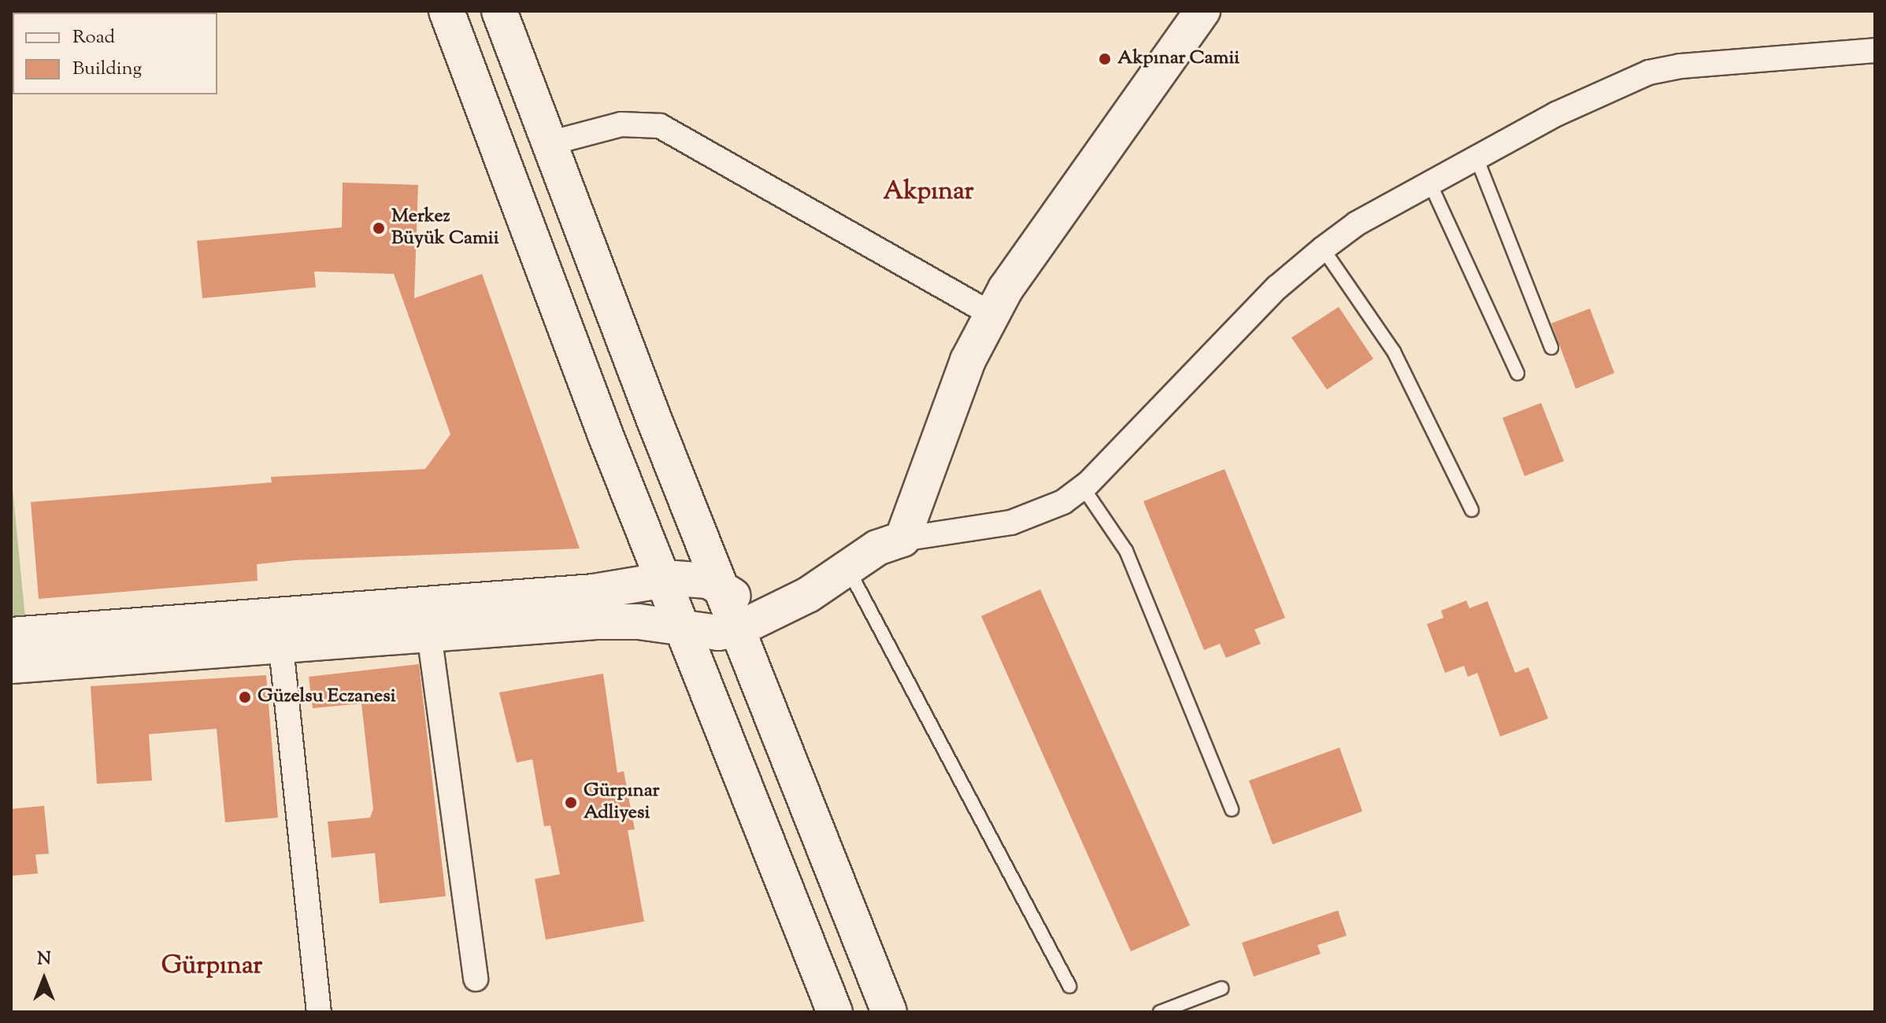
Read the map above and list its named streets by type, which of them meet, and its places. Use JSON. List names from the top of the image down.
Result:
{
  "districts": ["Akpınar", "Gürpınar"],
  "places": [
    "Akpınar Camii",
    "Merkez Büyük Camii",
    "Güzelsu Eczanesi",
    "Gürpınar Adliyesi"
  ],
  "legend": ["Road", "Building"],
  "north": "top"
}
